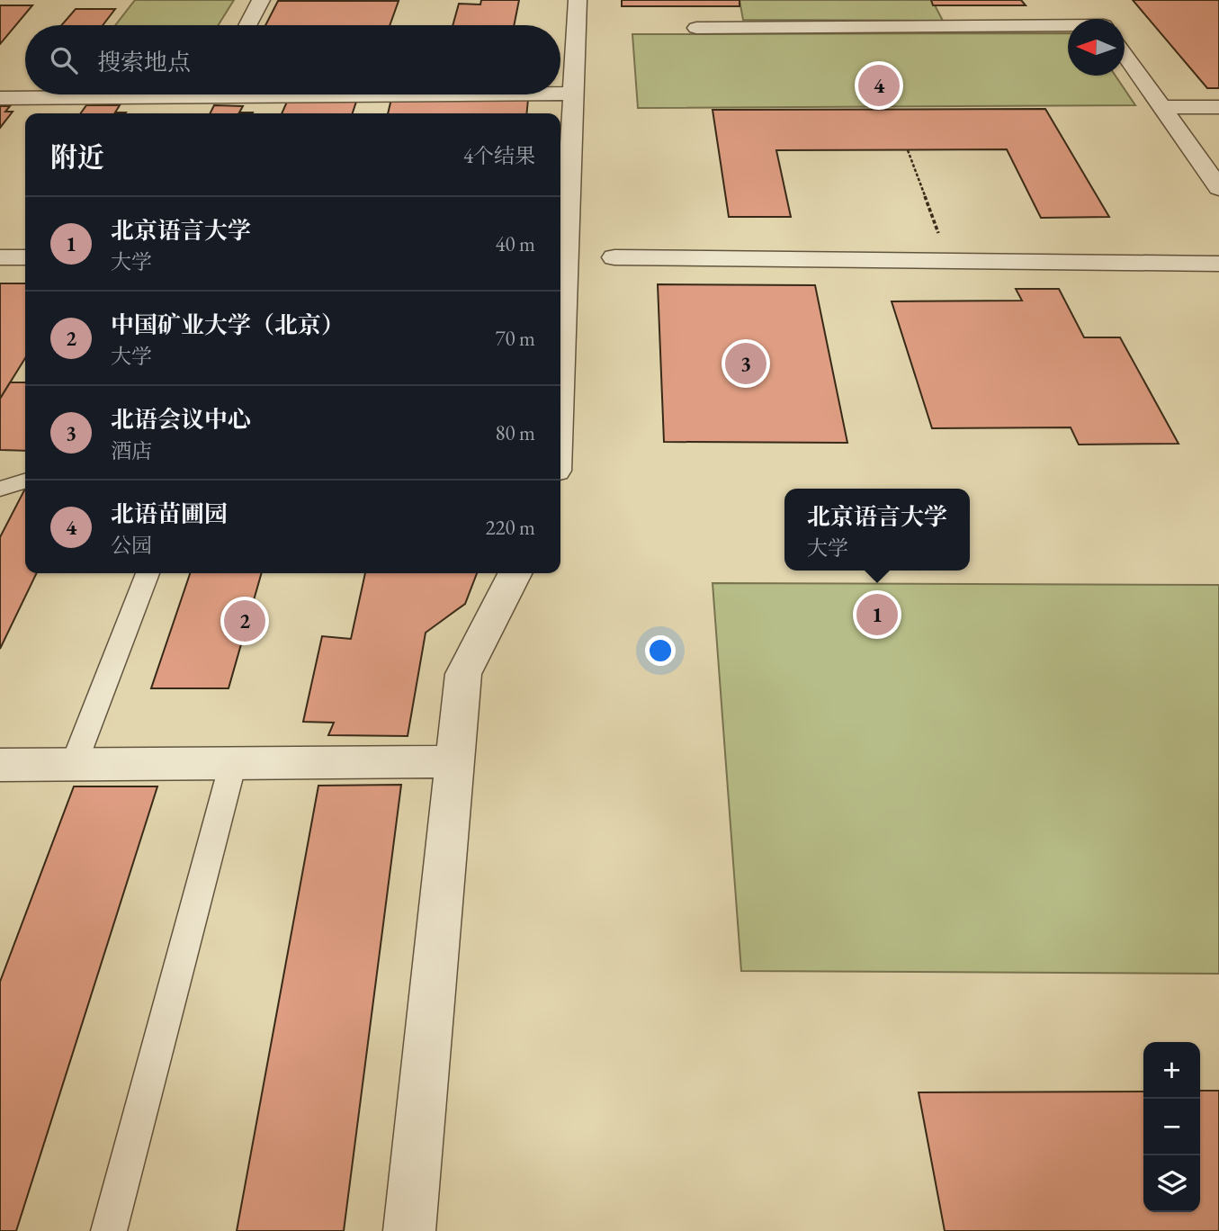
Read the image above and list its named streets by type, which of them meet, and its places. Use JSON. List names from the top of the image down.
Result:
{
  "north": "left",
  "page": {
    "search": "搜索地点",
    "pins": [
      "4",
      "3",
      "1",
      "2"
    ],
    "heading": ["附近", "4个结果"],
    "list": [
      {
        "mark": "1",
        "name": "北京语言大学",
        "note": "大学",
        "value": "40 m"
      },
      {
        "mark": "2",
        "name": "中国矿业大学（北京）",
        "note": "大学",
        "value": "70 m"
      },
      {
        "mark": "3",
        "name": "北语会议中心",
        "note": "酒店",
        "value": "80 m"
      },
      {
        "mark": "4",
        "name": "北语苗圃园",
        "note": "公园",
        "value": "220 m"
      }
    ],
    "popup": ["北京语言大学", "大学"],
    "map_buttons": ["+", "−"]
  }
}
